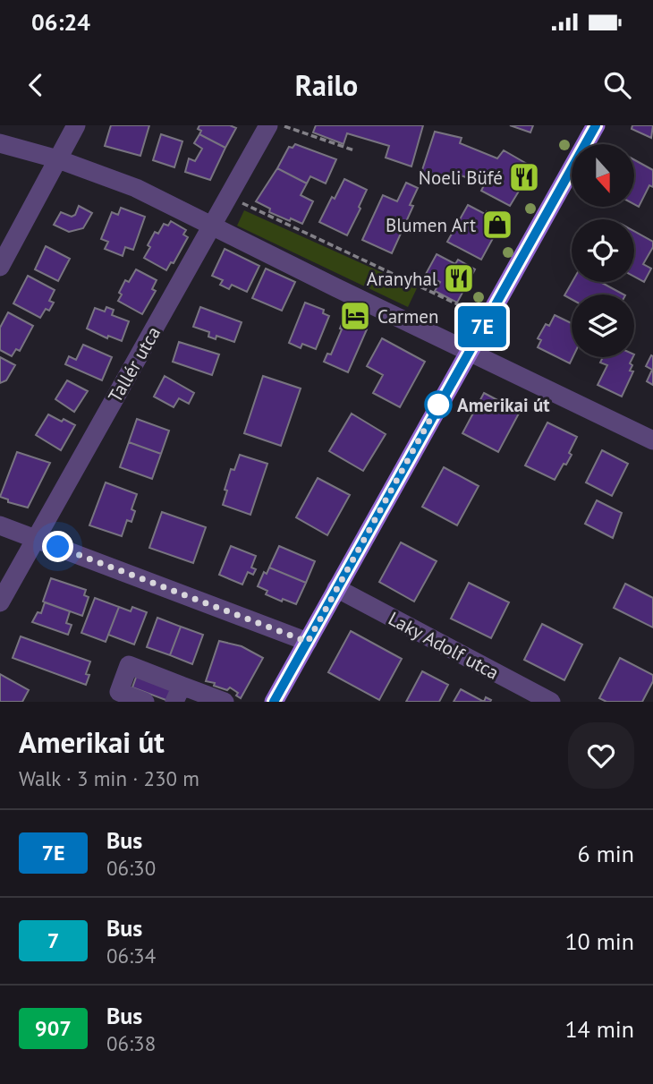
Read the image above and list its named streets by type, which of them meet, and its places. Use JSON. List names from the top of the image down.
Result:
{
  "streets": {
    "street": ["Tallér utca", "Laky Adolf utca"]
  },
  "places": {
    "restaurant": ["Noeli Büfé", "Aranyhal"],
    "shop": ["Blumen Art"],
    "hotel": ["Carmen"],
    "other": ["Amerikai út"]
  },
  "lines": ["bus line 7E"],
  "north": "bottom",
  "page": {
    "status": "06:24",
    "header": "Railo",
    "on_map": "7E",
    "heading": ["Amerikai út", "Walk · 3 min · 230 m"],
    "list": [
      {
        "mark": "7E",
        "name": "Bus",
        "note": "06:30",
        "value": "6 min"
      },
      {
        "mark": "7",
        "name": "Bus",
        "note": "06:34",
        "value": "10 min"
      },
      {
        "mark": "907",
        "name": "Bus",
        "note": "06:38",
        "value": "14 min"
      }
    ]
  }
}
